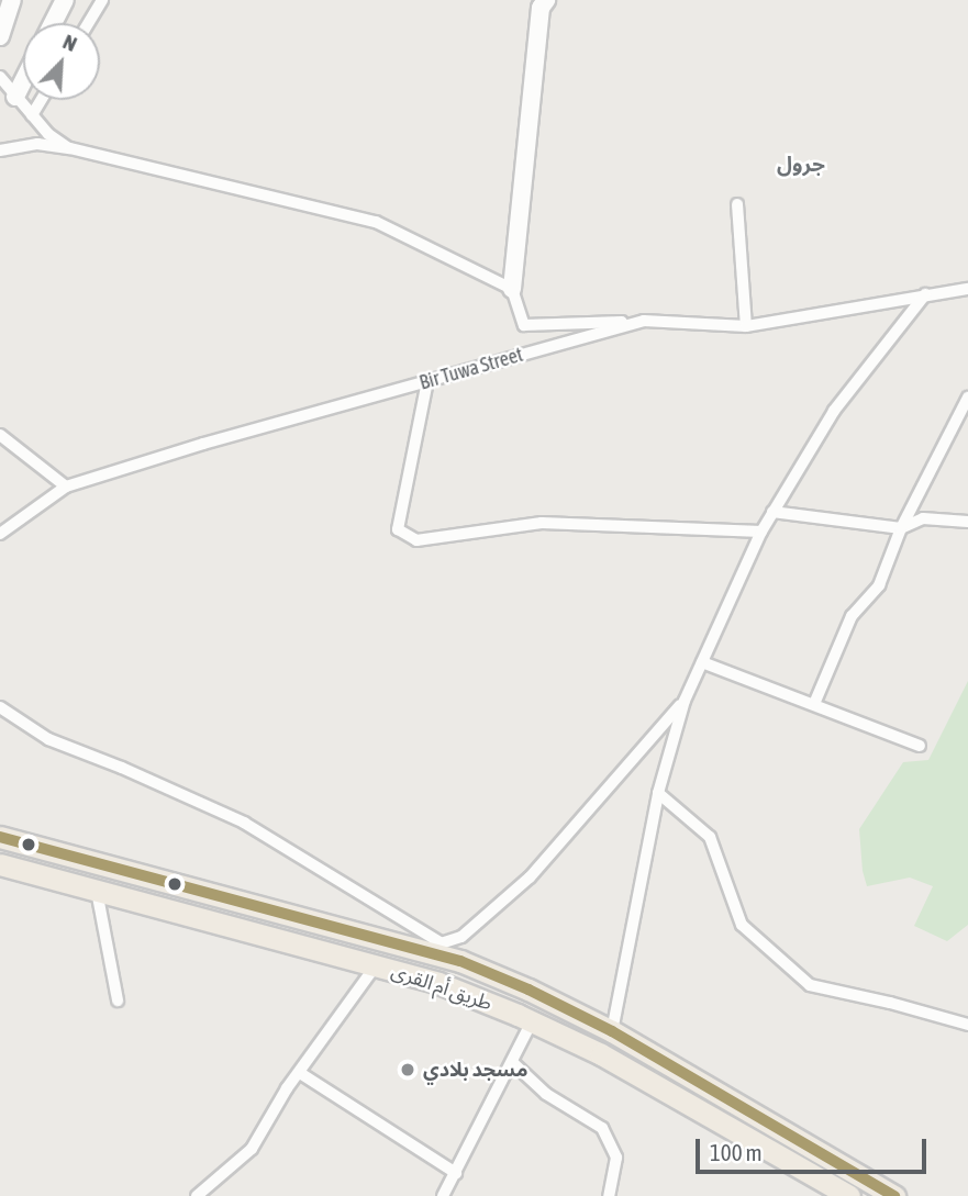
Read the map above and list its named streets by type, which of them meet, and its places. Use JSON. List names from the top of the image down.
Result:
{
  "streets": {
    "highway": ["طريق أم القرى"],
    "street": ["Bir Tuwa Street"]
  },
  "districts": ["جرول"],
  "places": ["مسجد بلادي"],
  "scale_bar": "100 m",
  "north": "top right"
}
